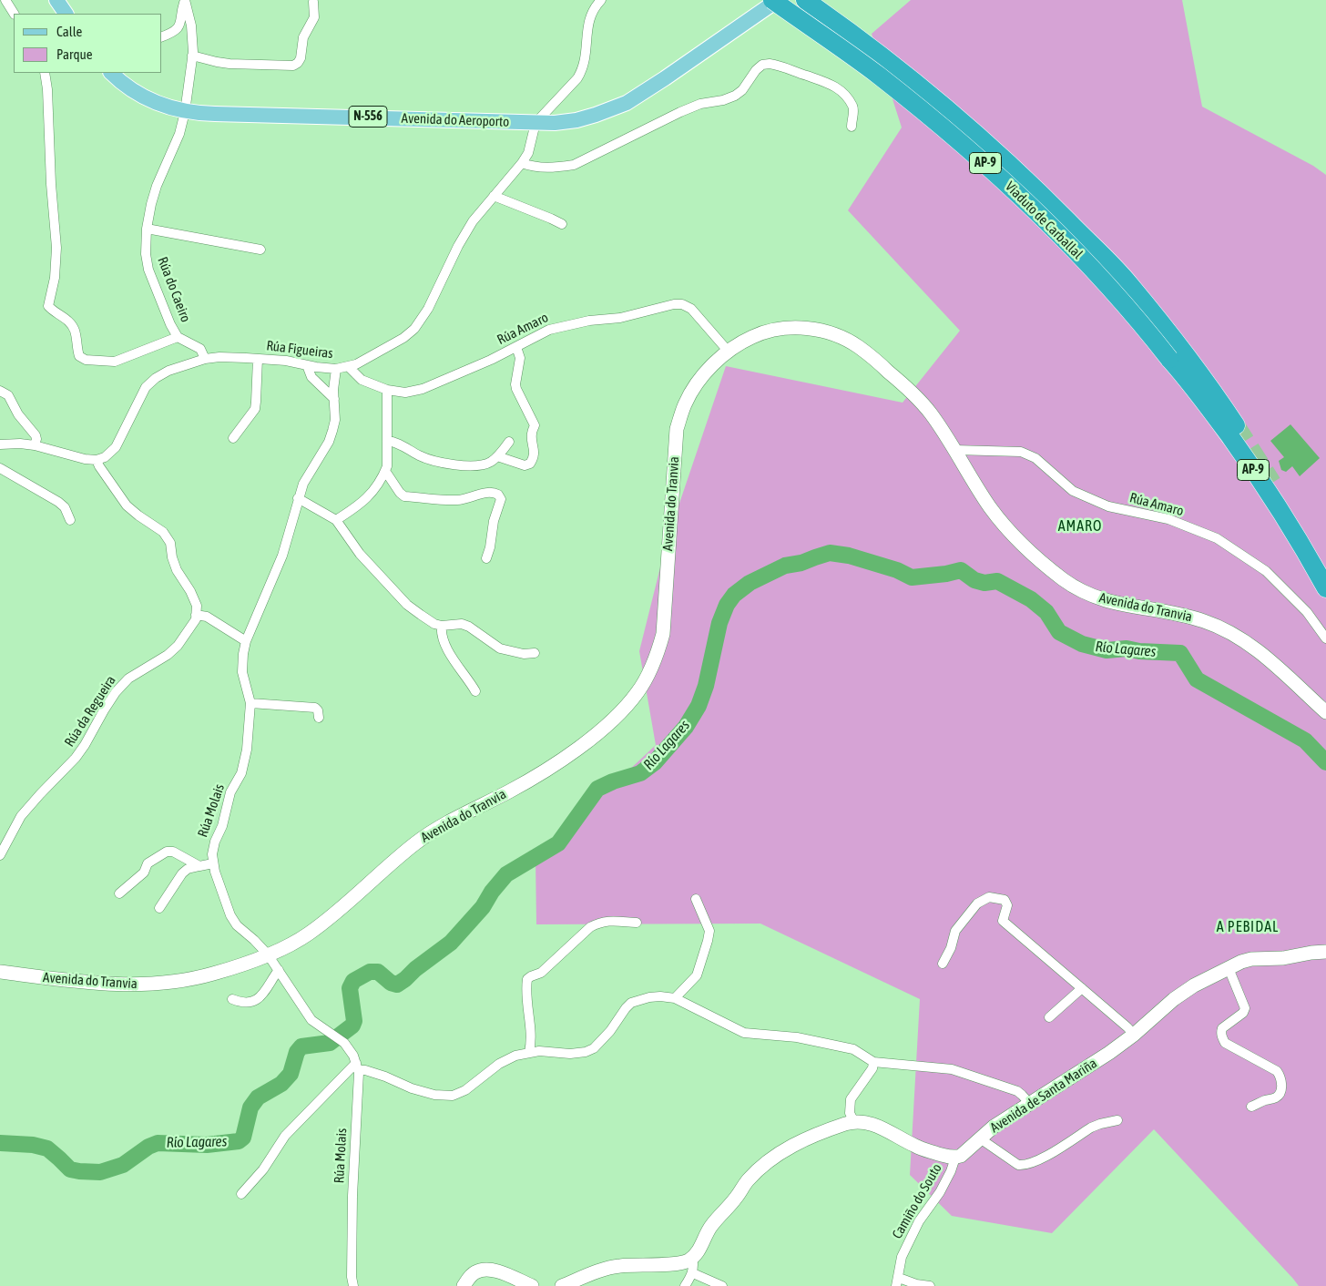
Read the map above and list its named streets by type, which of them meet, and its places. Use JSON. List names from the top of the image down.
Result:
{
  "streets": {
    "highway": ["AP-9", "Viaduto de Carballal"],
    "main road": [
      "N-556",
      "Avenida do Aeroporto",
      "Avenida do Tranvia",
      "Avenida de Santa Mariña"
    ],
    "street": [
      "Rúa do Caeiro",
      "Rúa Amaro",
      "Rúa Figueiras",
      "Rúa da Regueira",
      "Rúa Molais",
      "Camiño do Souto"
    ]
  },
  "crossings": [
    ["Avenida do Aeroporto", "Rúa do Caeiro"],
    ["Avenida do Aeroporto", "Rúa Figueiras"],
    ["AP-9", "Viaduto de Carballal"],
    ["Rúa do Caeiro", "Rúa Figueiras"],
    ["Rúa Amaro", "Rúa Figueiras"],
    ["Rúa Amaro", "Avenida do Tranvia"],
    ["Rúa Figueiras", "Rúa Molais"],
    ["Avenida do Tranvia", "Rúa Molais"],
    ["Avenida de Santa Mariña", "Camiño do Souto"]
  ],
  "districts": ["AMARO", "A PEBIDAL"],
  "water": ["Río Lagares"],
  "legend": ["Calle", "Parque"]
}
